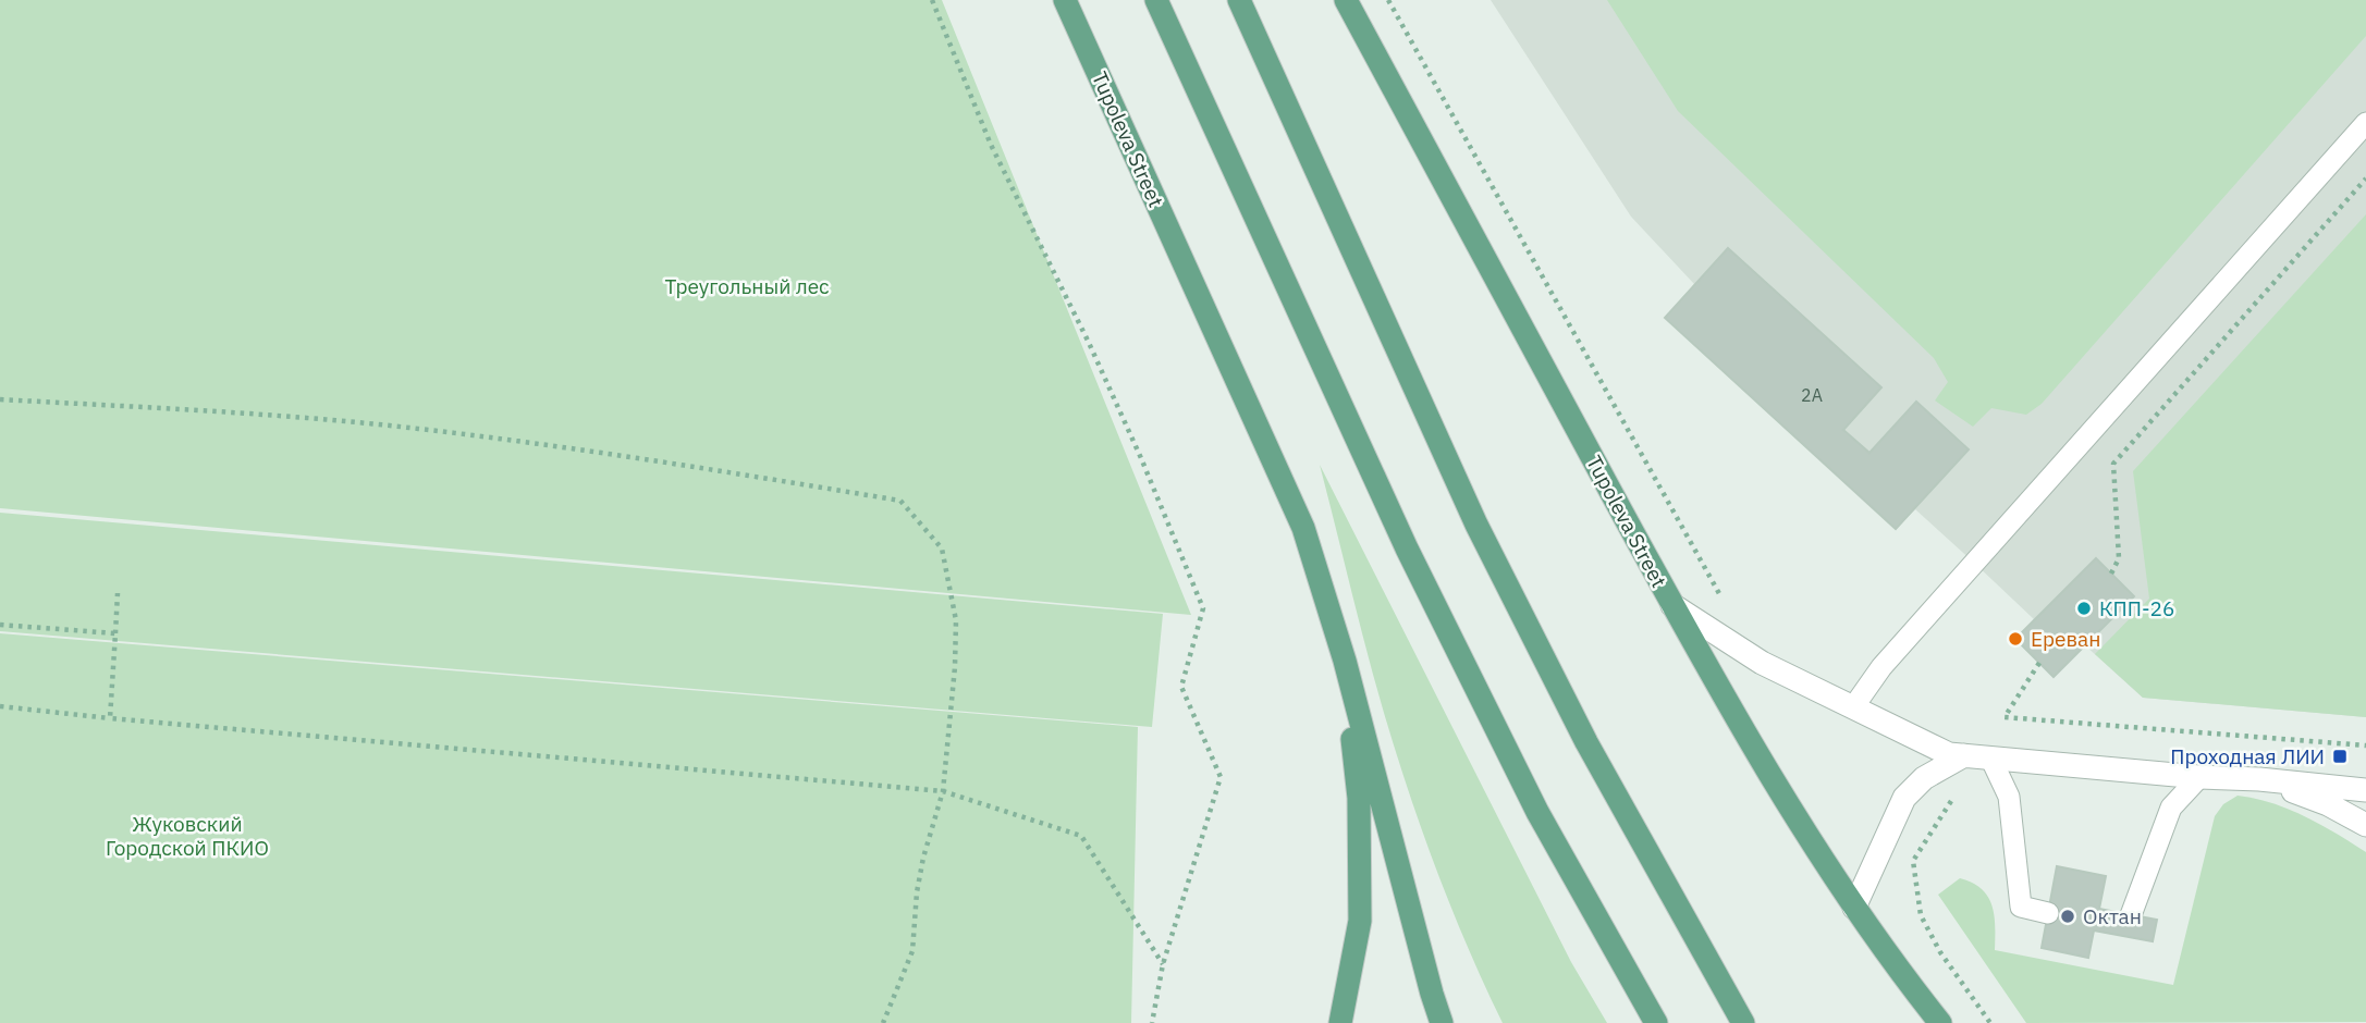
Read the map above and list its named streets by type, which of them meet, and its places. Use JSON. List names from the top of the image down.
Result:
{
  "streets": {
    "main road": ["Tupoleva Street"]
  },
  "parks": ["Треугольный лес", "Жуковский Городской ПКИО"],
  "places": {
    "other": ["КПП-26", "Ереван", "Октан"],
    "transit": ["Проходная ЛИИ"]
  },
  "house_numbers": ["2А"]
}
